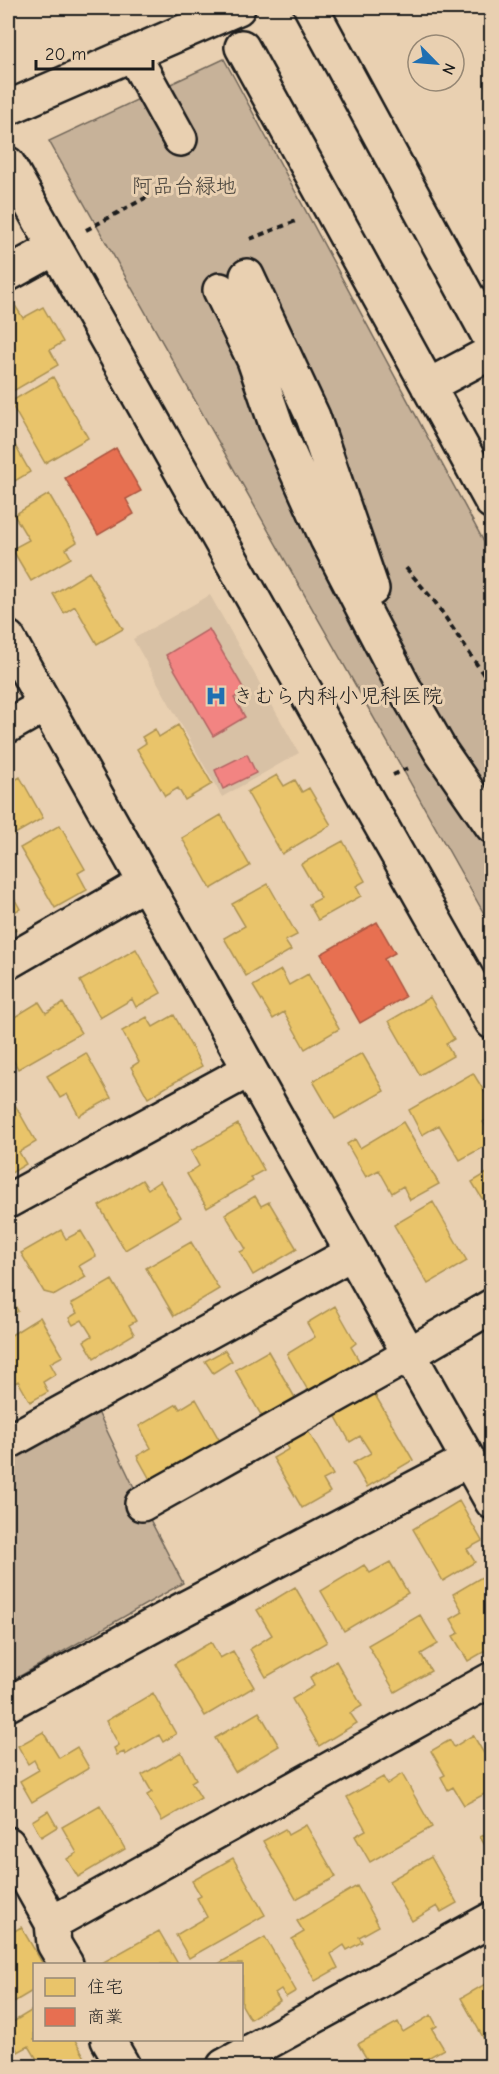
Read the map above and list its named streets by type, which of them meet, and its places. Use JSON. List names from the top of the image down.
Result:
{
  "parks": ["阿品台緑地"],
  "places": {
    "hospital": ["きむら内科小児科医院"]
  },
  "legend": ["住宅", "商業"],
  "scale_bar": "20 m",
  "north": "bottom right"
}
